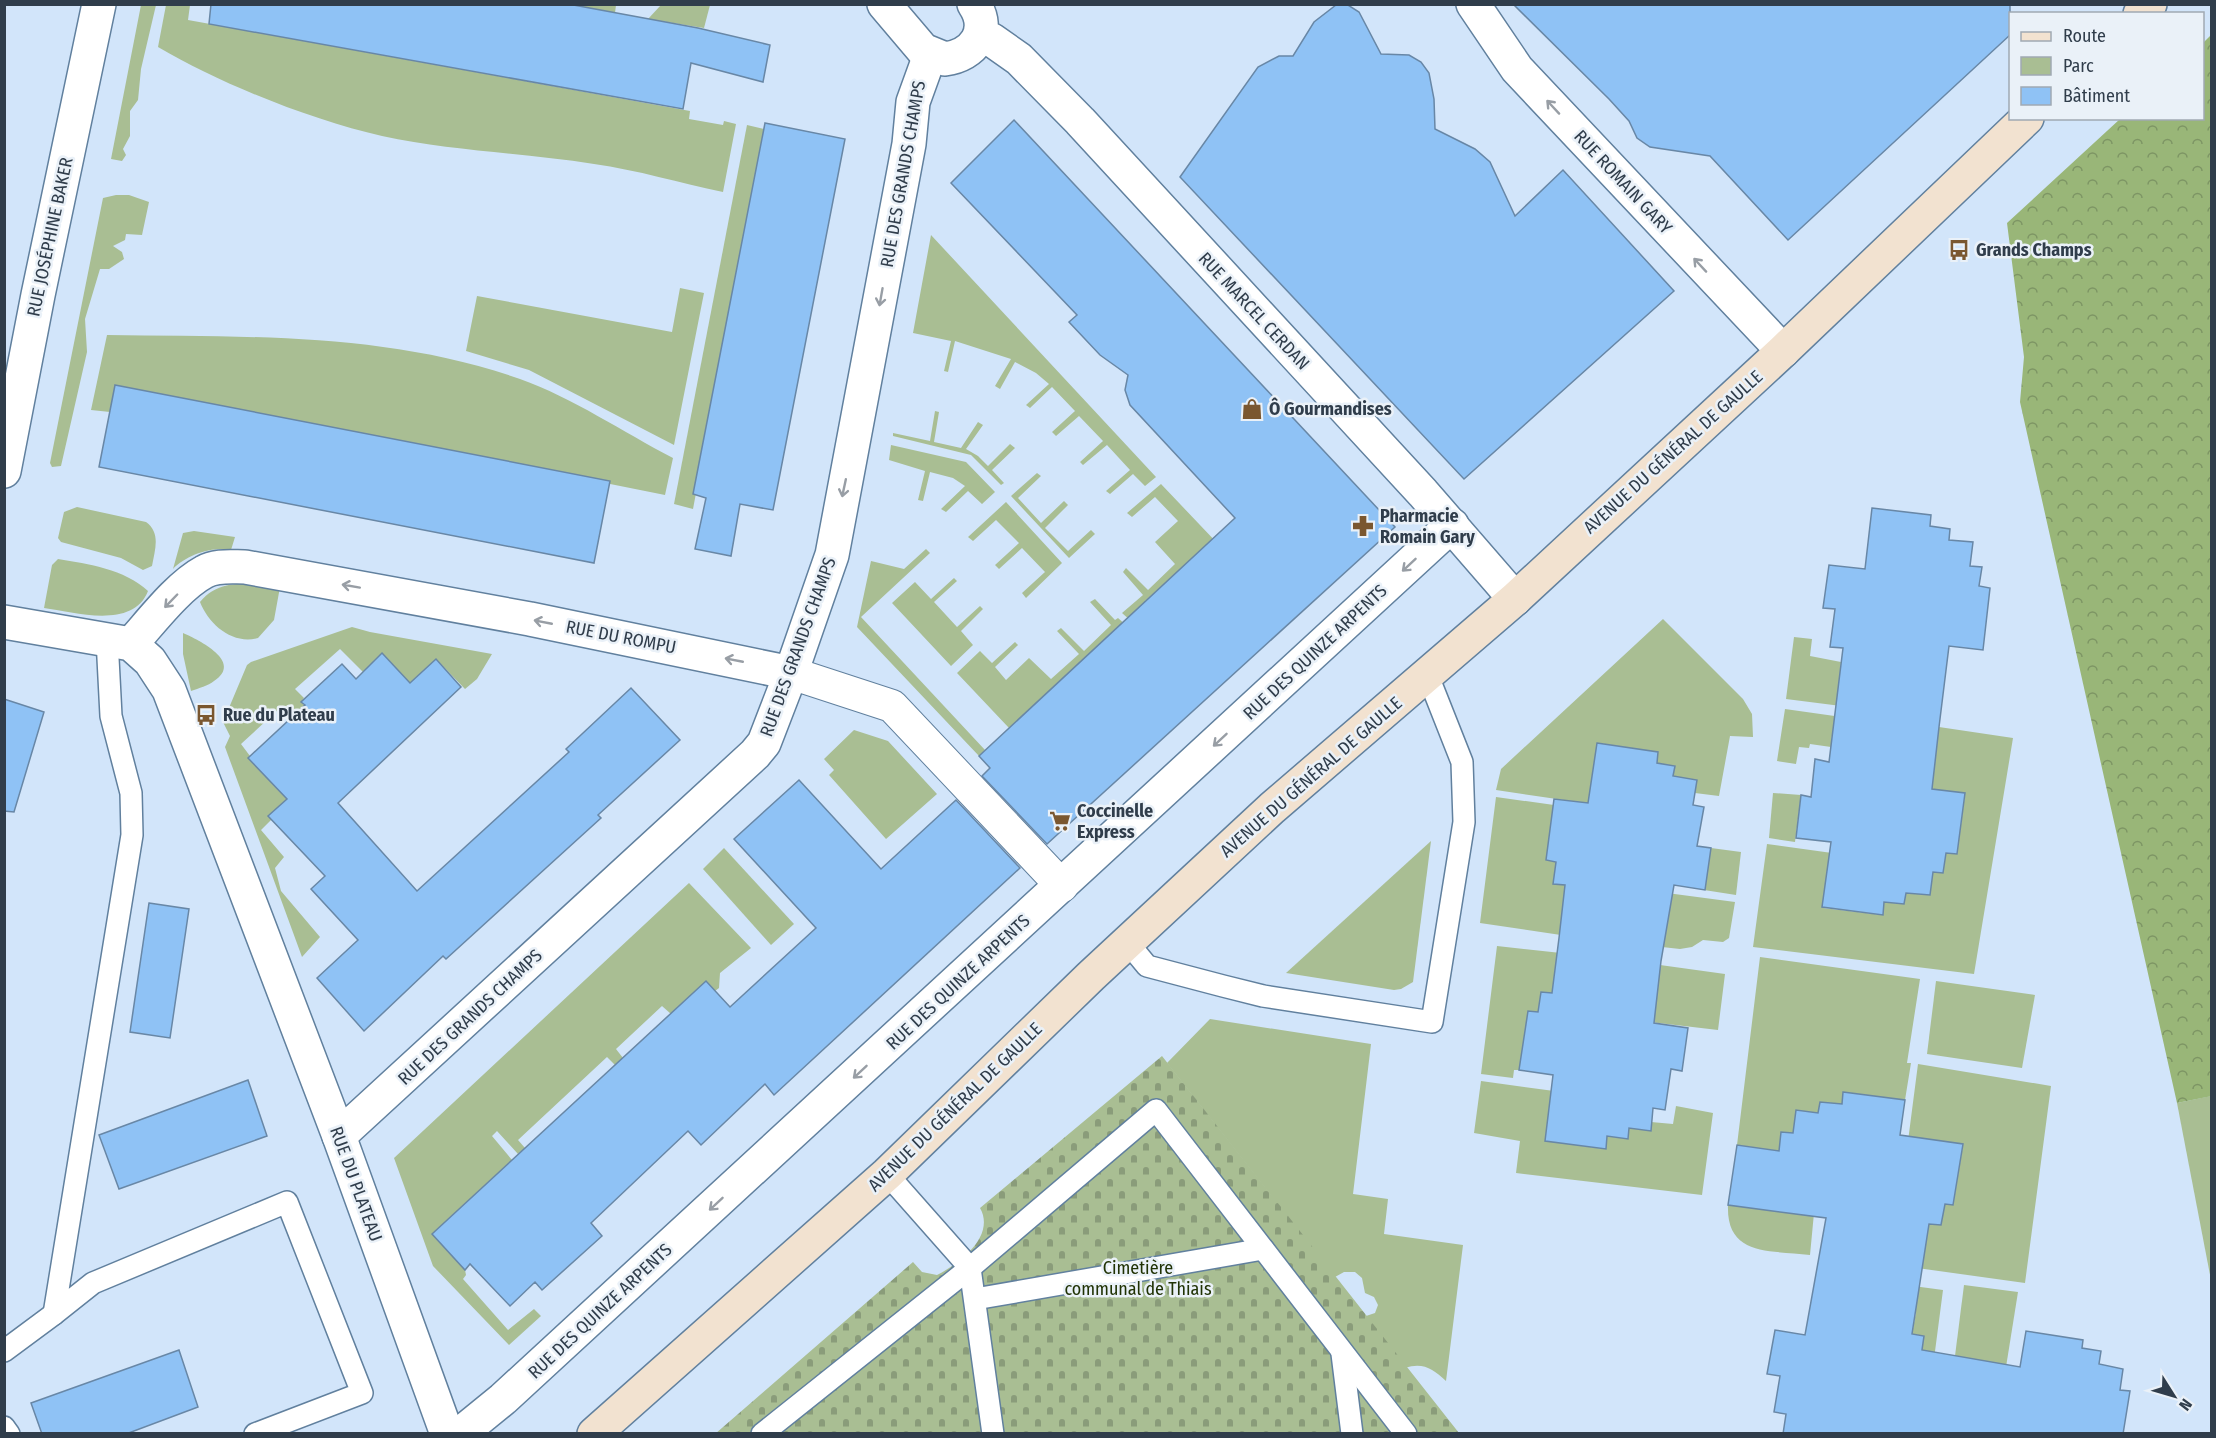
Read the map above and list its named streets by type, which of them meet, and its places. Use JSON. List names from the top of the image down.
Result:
{
  "streets": {
    "main road": ["AVENUE DU GÉNÉRAL DE GAULLE"],
    "street": [
      "RUE DES GRANDS CHAMPS",
      "RUE ROMAIN GARY",
      "RUE JOSÉPHINE BAKER",
      "RUE MARCEL CERDAN",
      "RUE DU ROMPU",
      "RUE DES QUINZE ARPENTS",
      "RUE DU PLATEAU"
    ]
  },
  "crossings": [
    ["RUE DES GRANDS CHAMPS", "RUE DU ROMPU"],
    ["RUE DES GRANDS CHAMPS", "RUE DU PLATEAU"],
    ["RUE ROMAIN GARY", "AVENUE DU GÉNÉRAL DE GAULLE"],
    ["RUE MARCEL CERDAN", "AVENUE DU GÉNÉRAL DE GAULLE"],
    ["RUE MARCEL CERDAN", "RUE DES QUINZE ARPENTS"],
    ["RUE DU ROMPU", "RUE DES QUINZE ARPENTS"],
    ["RUE DU ROMPU", "RUE DU PLATEAU"]
  ],
  "one_way": [
    "RUE DES GRANDS CHAMPS",
    "RUE ROMAIN GARY",
    "RUE DU ROMPU",
    "RUE DES QUINZE ARPENTS"
  ],
  "parks": ["Cimetière communal de Thiais"],
  "places": {
    "bus stop": ["Grands Champs", "Rue du Plateau"],
    "shop": ["Ô Gourmandises"],
    "pharmacy": ["Pharmacie Romain Gary"],
    "supermarket": ["Coccinelle Express"]
  },
  "legend": ["Route", "Parc", "Bâtiment"],
  "north": "bottom right"
}
